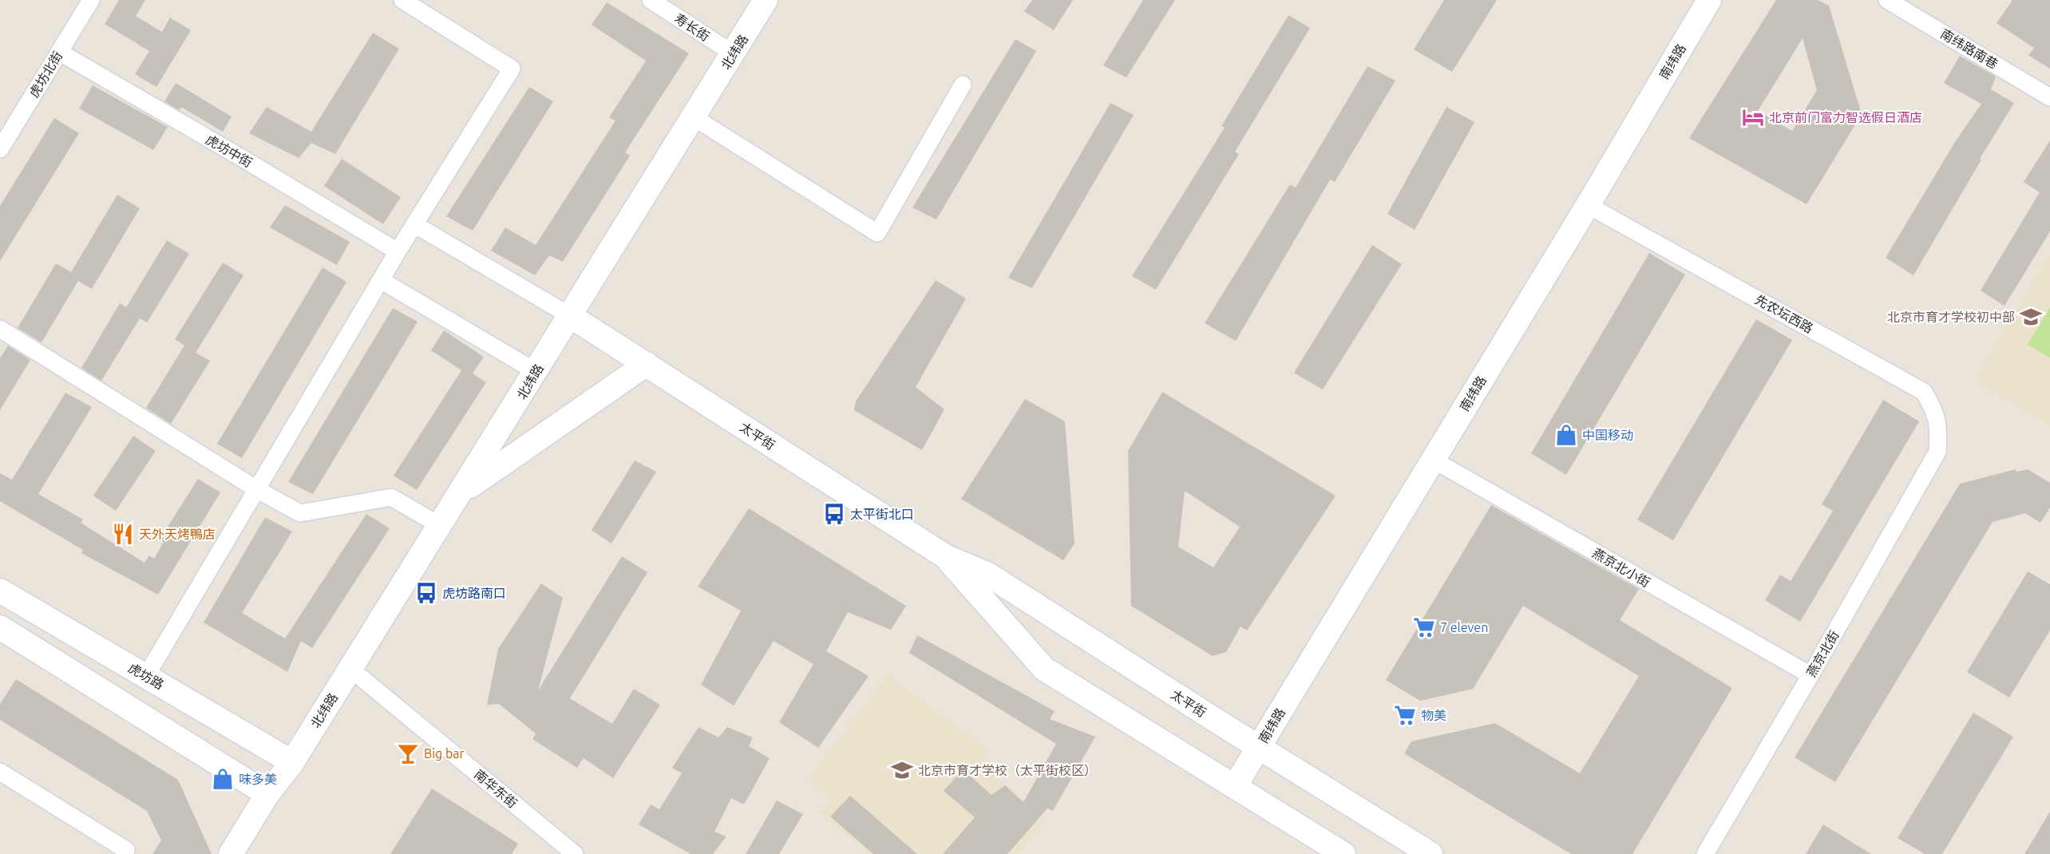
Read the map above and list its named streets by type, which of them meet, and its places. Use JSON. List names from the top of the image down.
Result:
{
  "streets": {
    "main road": [
      "北纬路",
      "南纬路",
      "太平街",
      "虎坊路"
    ],
    "street": [
      "寿长街",
      "南纬路南巷",
      "虎坊北街",
      "虎坊中街",
      "先农坛西路",
      "燕京北小街",
      "燕京北街",
      "南华东街"
    ]
  },
  "crossings": [
    ["寿长街", "北纬路"],
    ["北纬路", "太平街"],
    ["北纬路", "虎坊路"],
    ["北纬路", "南华东街"],
    ["南纬路", "先农坛西路"],
    ["南纬路", "太平街"],
    ["南纬路", "燕京北小街"],
    ["虎坊北街", "虎坊中街"],
    ["先农坛西路", "燕京北街"],
    ["燕京北小街", "燕京北街"]
  ],
  "places": {
    "hotel": ["北京前门富力智选假日酒店"],
    "school or university": ["北京市育才学校初中部", "北京市育才学校（太平街校区）"],
    "shop": ["中国移动", "味多美"],
    "bus stop": ["太平街北口", "虎坊路南口"],
    "restaurant": ["天外天烤鴨店"],
    "supermarket": ["7 eleven", "物美"],
    "bar": ["Big bar"]
  }
}
